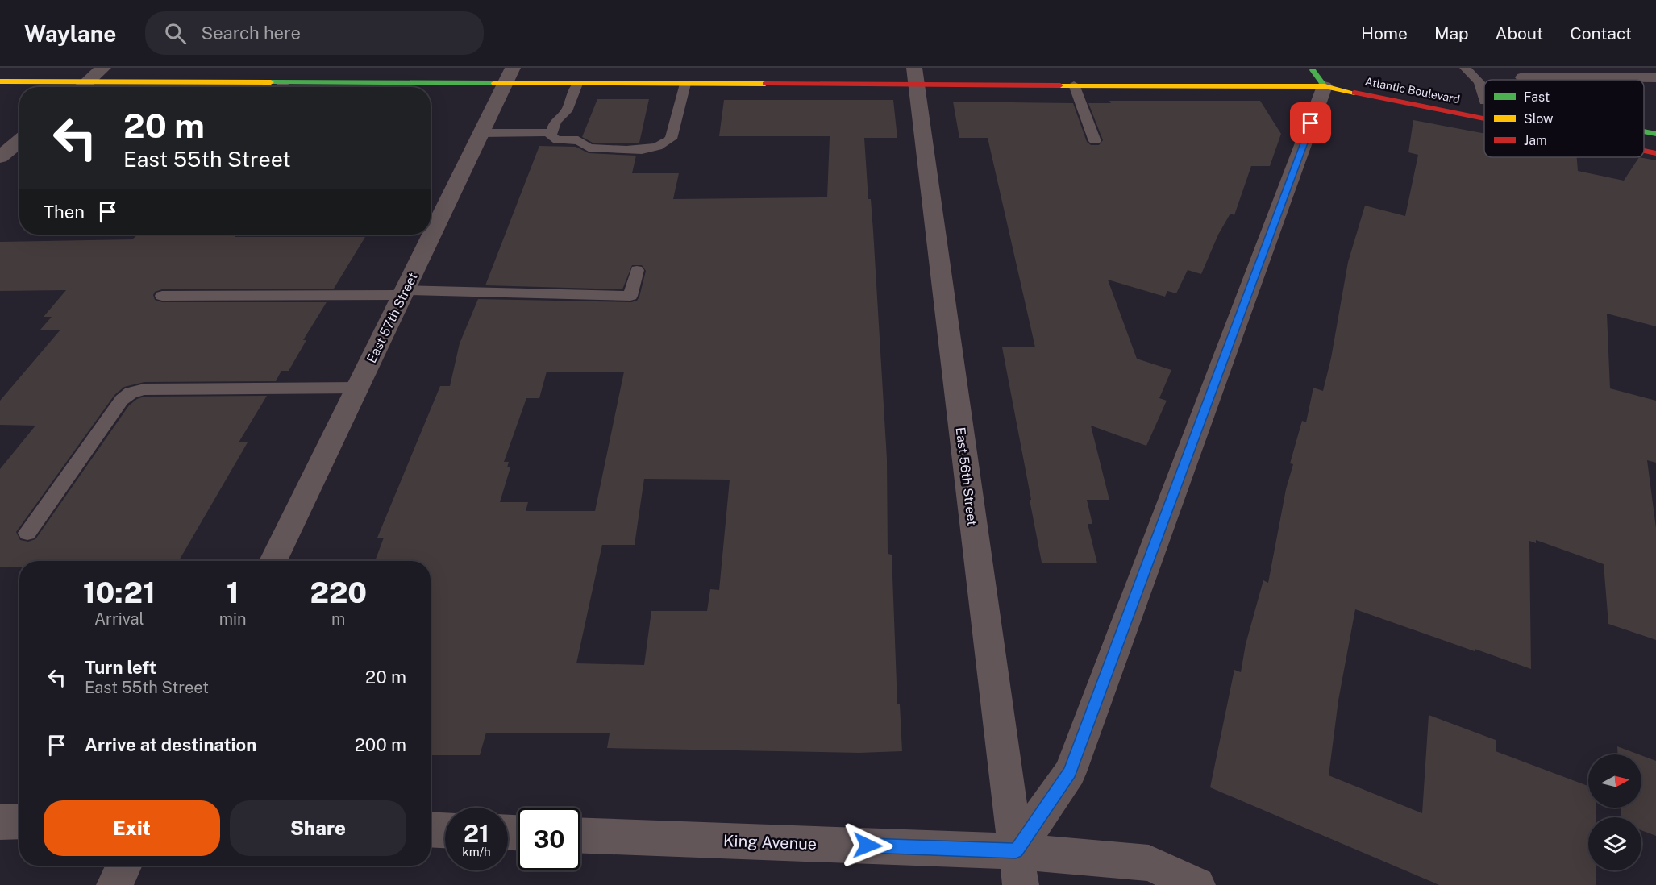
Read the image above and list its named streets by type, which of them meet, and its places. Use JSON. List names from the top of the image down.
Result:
{
  "streets": {
    "main road": ["Atlantic Boulevard"],
    "street": ["East 57th Street", "East 56th Street", "King Avenue"]
  },
  "crossings": [
    ["Atlantic Boulevard", "East 57th Street"],
    ["Atlantic Boulevard", "East 56th Street"],
    ["East 56th Street", "King Avenue"]
  ],
  "legend": ["Fast", "Slow", "Jam"],
  "north": "right",
  "page": {
    "header": "Waylane",
    "search": "Search here",
    "nav": [
      "Home",
      "Map",
      "About",
      "Contact"
    ],
    "turn": ["20 m", "East 55th Street"],
    "then": "Then",
    "eta": [
      "10:21",
      "Arrival",
      "1",
      "min",
      "220",
      "m"
    ],
    "list": [
      {
        "name": "Turn left",
        "note": "East 55th Street",
        "value": "20 m"
      },
      {
        "name": "Arrive at destination",
        "value": "200 m"
      }
    ],
    "buttons": ["Exit", "Share"],
    "speed": "21 km/h",
    "limit": "30"
  }
}
